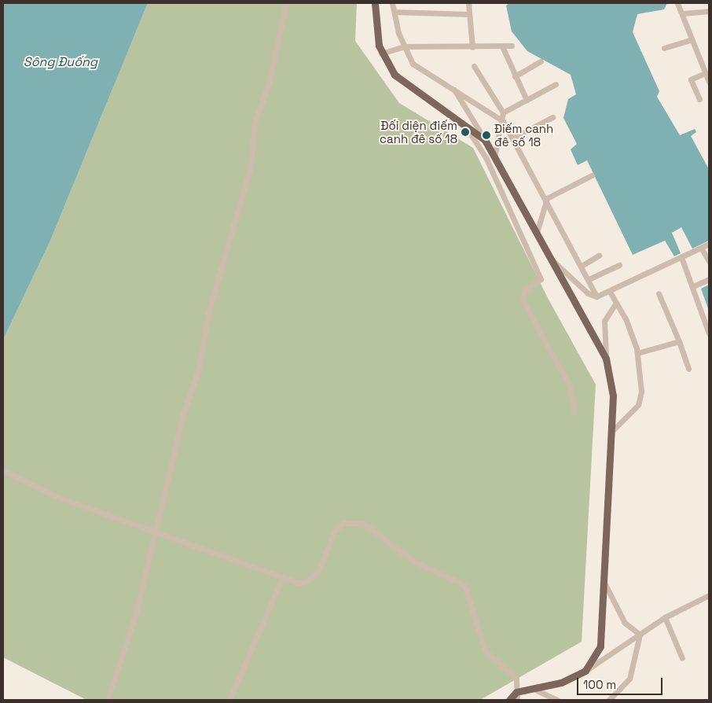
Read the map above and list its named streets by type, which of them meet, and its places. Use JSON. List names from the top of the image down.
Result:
{
  "water": ["Sông Đuống"],
  "places": ["Đối diện điếm canh đê số 18", "Điếm canh đê số 18"],
  "scale_bar": "100 m"
}
